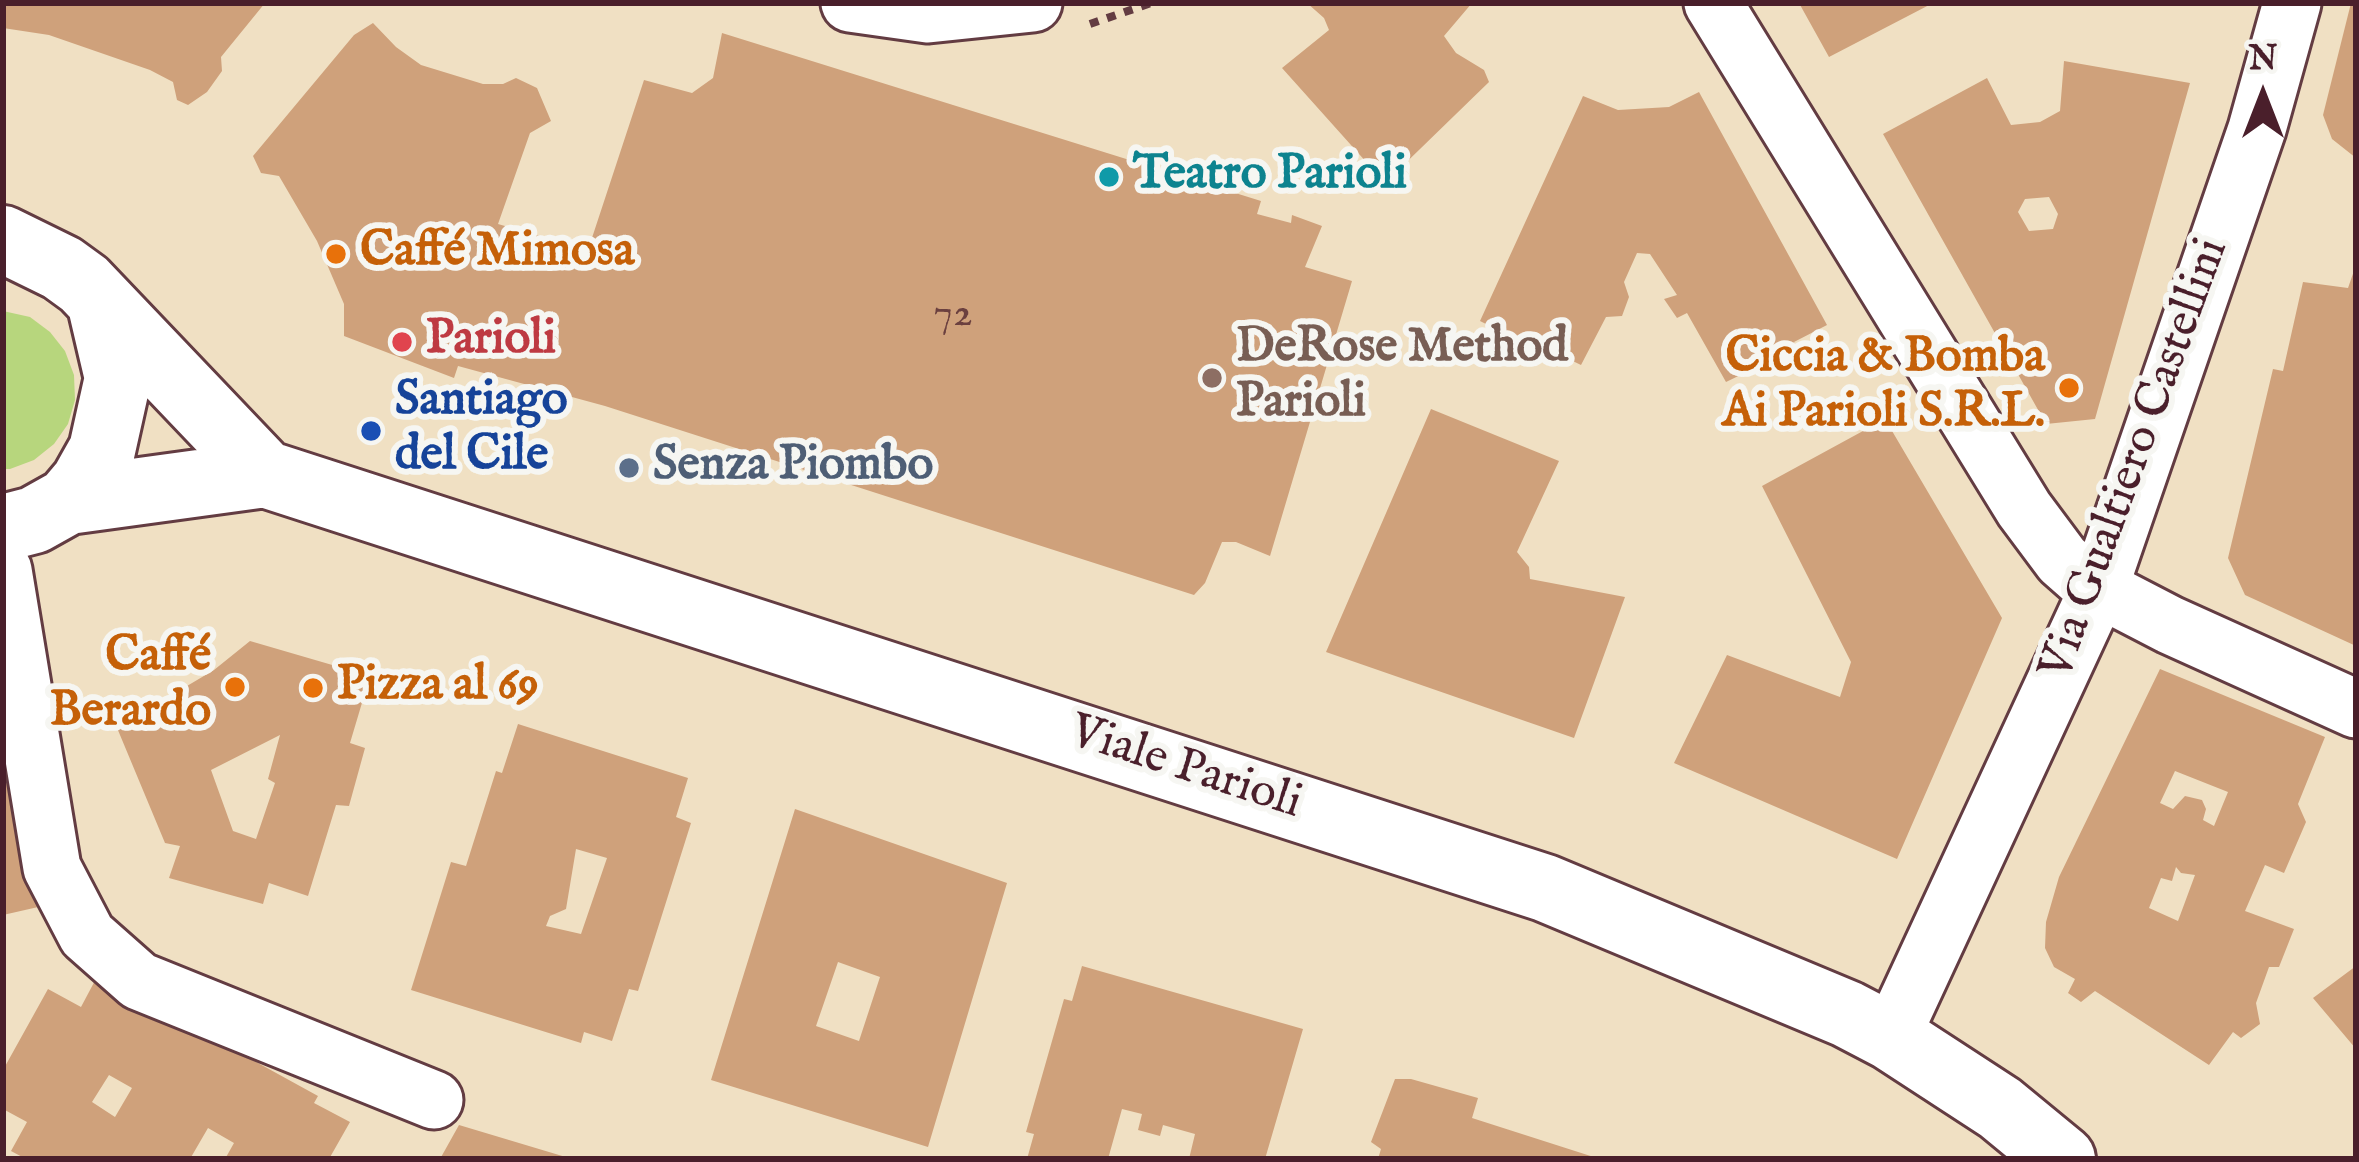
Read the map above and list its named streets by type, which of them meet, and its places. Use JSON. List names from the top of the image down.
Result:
{
  "streets": {
    "main road": ["Viale Parioli"],
    "street": ["Via Gualtiero Castellini"]
  },
  "crossings": [
    ["Via Gualtiero Castellini", "Viale Parioli"]
  ],
  "places": [
    "Teatro Parioli",
    "Caffé Mimosa",
    "Parioli",
    "DeRose Method Parioli",
    "Ciccia & Bomba Ai Parioli S.R.L.",
    "Santiago del Cile",
    "Senza Piombo",
    "Caffé Berardo",
    "Pizza al 69"
  ],
  "house_numbers": ["72"],
  "north": "top"
}
